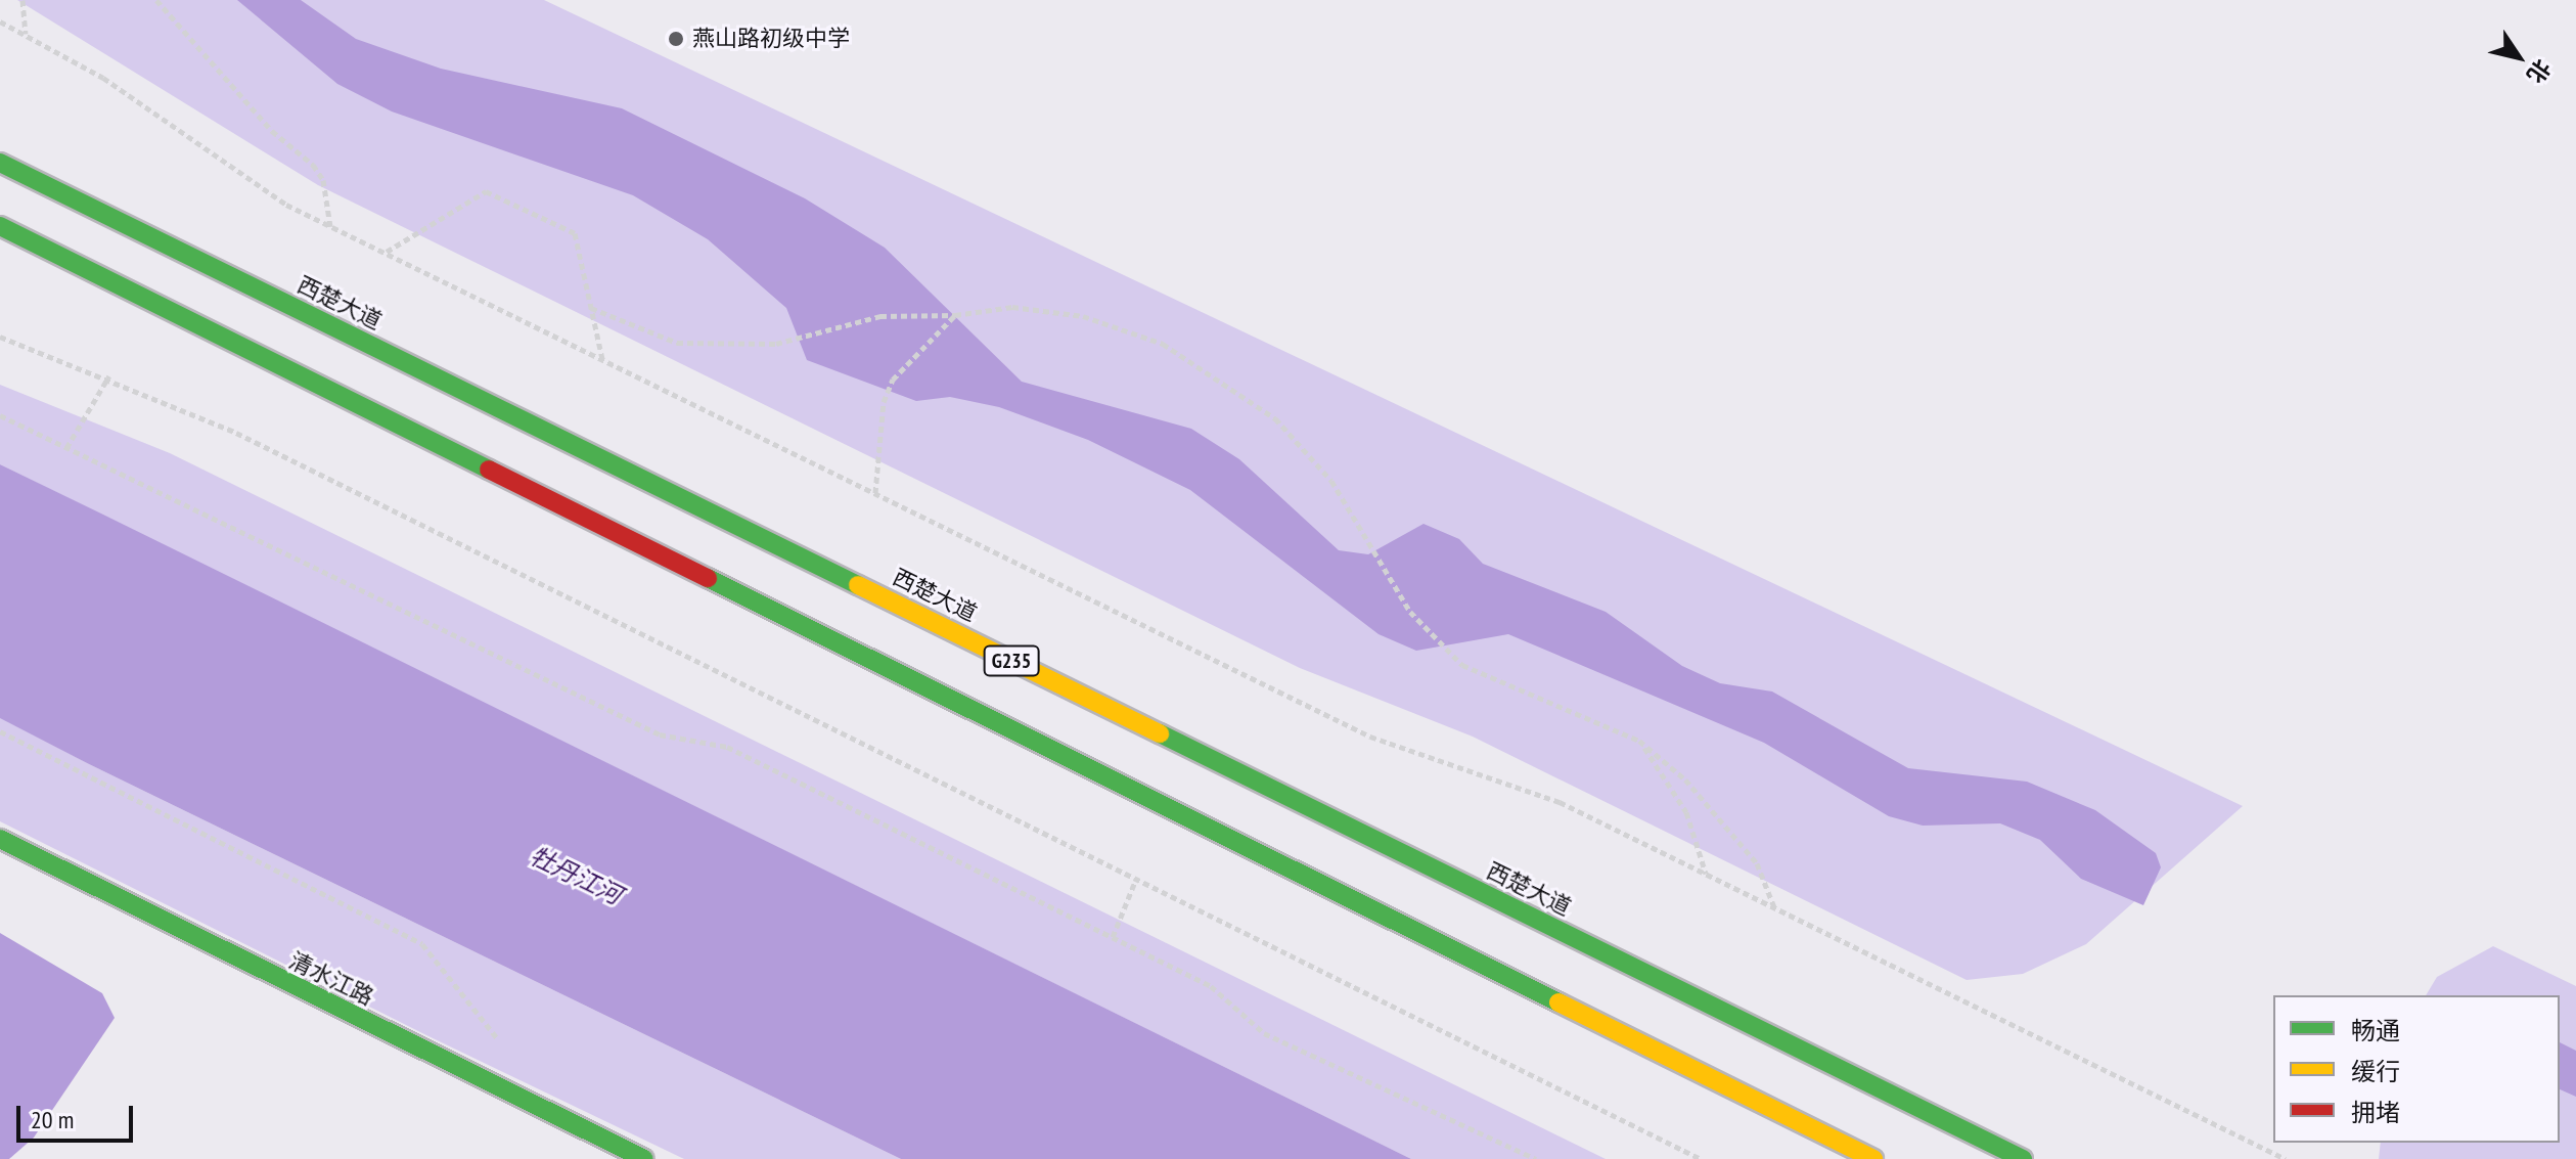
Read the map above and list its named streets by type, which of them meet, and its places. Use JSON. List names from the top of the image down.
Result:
{
  "streets": {
    "main road": ["西楚大道", "G235", "清水江路"]
  },
  "water": ["牡丹江河"],
  "places": ["燕山路初级中学"],
  "legend": ["畅通", "缓行", "拥堵"],
  "scale_bar": "20 m",
  "north": "bottom right"
}
